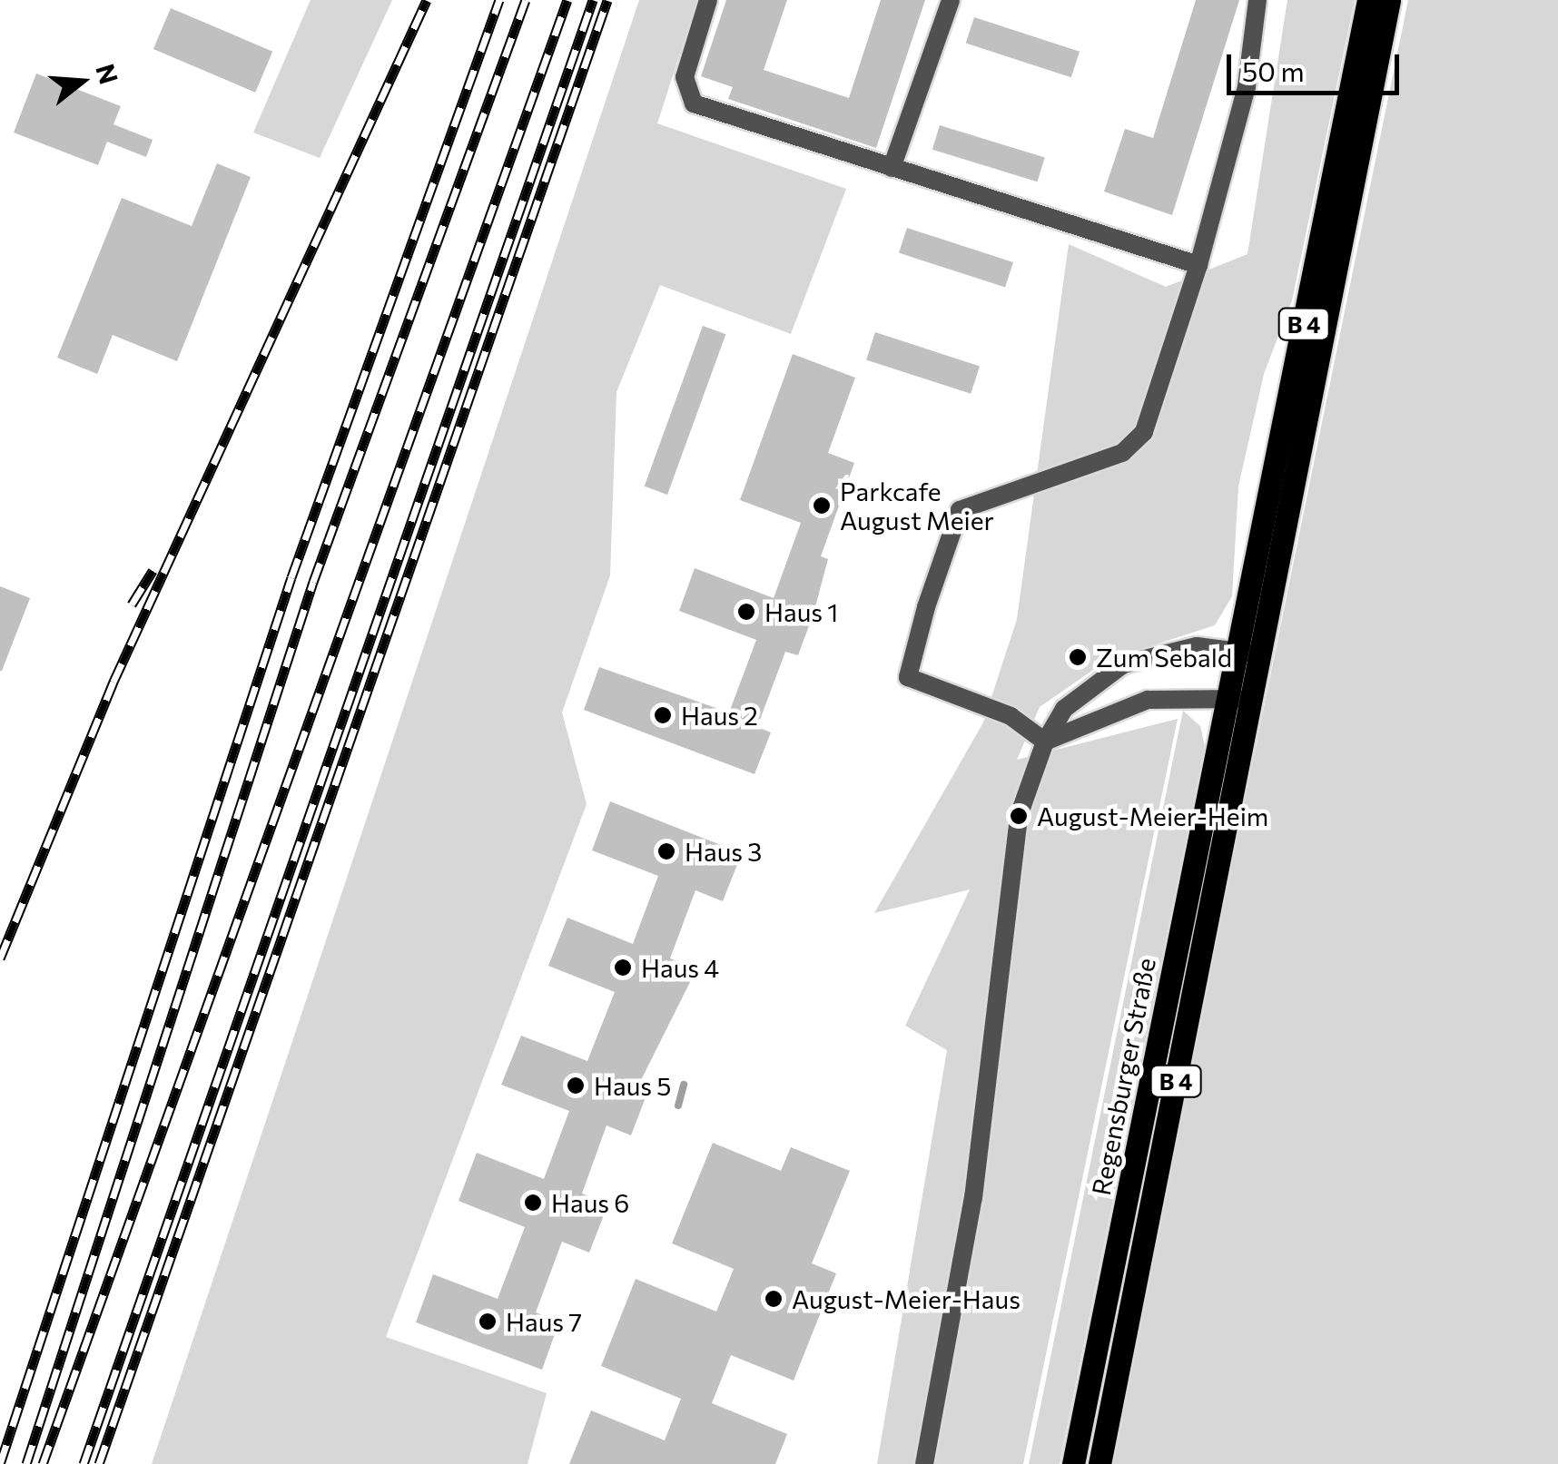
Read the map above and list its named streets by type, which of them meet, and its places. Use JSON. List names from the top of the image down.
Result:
{
  "streets": {
    "main road": ["B 4", "Regensburger Straße"]
  },
  "places": [
    "Parkcafe August Meier",
    "Haus 1",
    "Zum Sebald",
    "Haus 2",
    "August-Meier-Heim",
    "Haus 3",
    "Haus 4",
    "Haus 5",
    "Haus 6",
    "August-Meier-Haus",
    "Haus 7"
  ],
  "scale_bar": "50 m",
  "north": "right"
}
